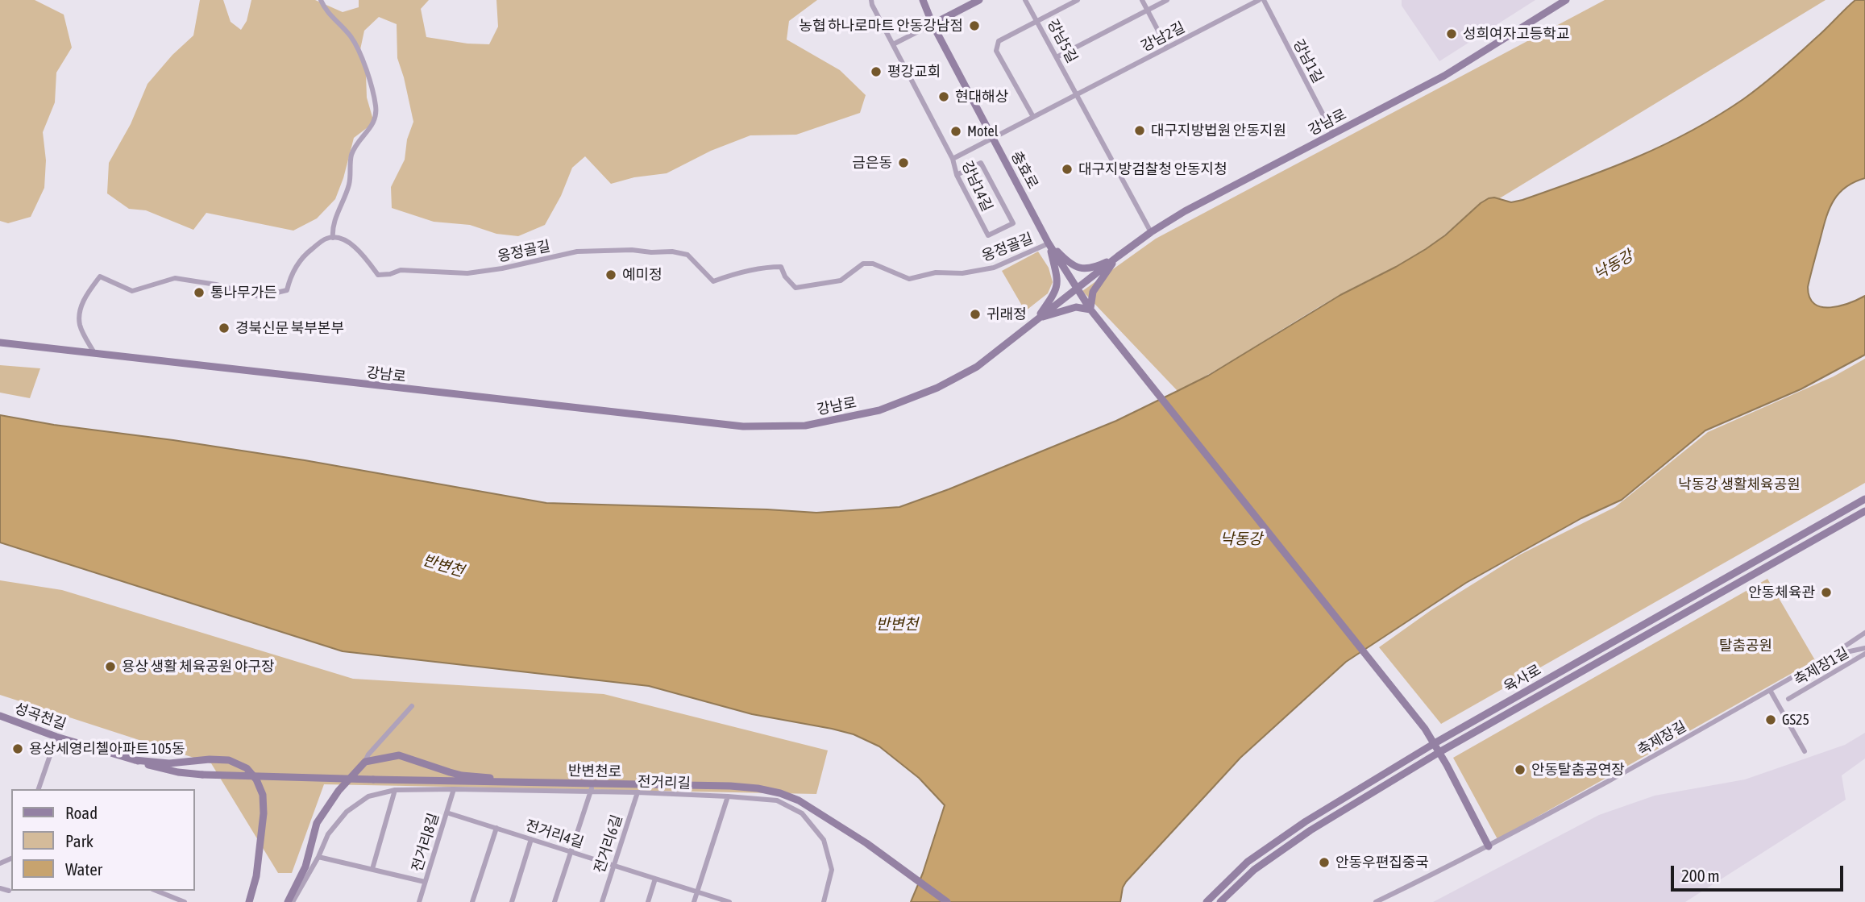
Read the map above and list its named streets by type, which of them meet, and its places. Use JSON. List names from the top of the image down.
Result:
{
  "streets": {
    "street": [
      "강남2길",
      "강남5길",
      "강남1길",
      "강남로",
      "충효로",
      "강남14길",
      "옹정골길",
      "축제장1길",
      "육사로",
      "성곡천길",
      "축제장길",
      "반변천로",
      "전거리길",
      "전거리4길",
      "전거리8길",
      "전거리6길"
    ]
  },
  "crossings": [
    ["강남2길", "강남5길"],
    ["강남2길", "강남1길"],
    ["강남2길", "충효로"],
    ["강남2길", "강남14길"],
    ["강남1길", "강남로"],
    ["강남로", "충효로"],
    ["충효로", "옹정골길"],
    ["충효로", "육사로"],
    ["성곡천길", "반변천로"],
    ["반변천로", "전거리길"],
    ["전거리길", "전거리8길"],
    ["전거리길", "전거리6길"],
    ["전거리4길", "전거리8길"],
    ["전거리4길", "전거리6길"]
  ],
  "water": ["낙동강", "반변천"],
  "parks": ["낙동강 생활체육공원", "탈춤공원"],
  "places": [
    "농협 하나로마트 안동강남점",
    "성희여자고등학교",
    "평강교회",
    "현대해상",
    "대구지방법원 안동지원",
    "Motel",
    "금은동",
    "대구지방검찰청 안동지청",
    "예미정",
    "통나무가든",
    "귀래정",
    "경북신문 북부본부",
    "안동체육관",
    "용상 생활 체육공원 야구장",
    "GS25",
    "용상세영리첼아파트 105동",
    "안동탈춤공연장",
    "안동우편집중국"
  ],
  "legend": ["Road", "Park", "Water"],
  "scale_bar": "200 m"
}
